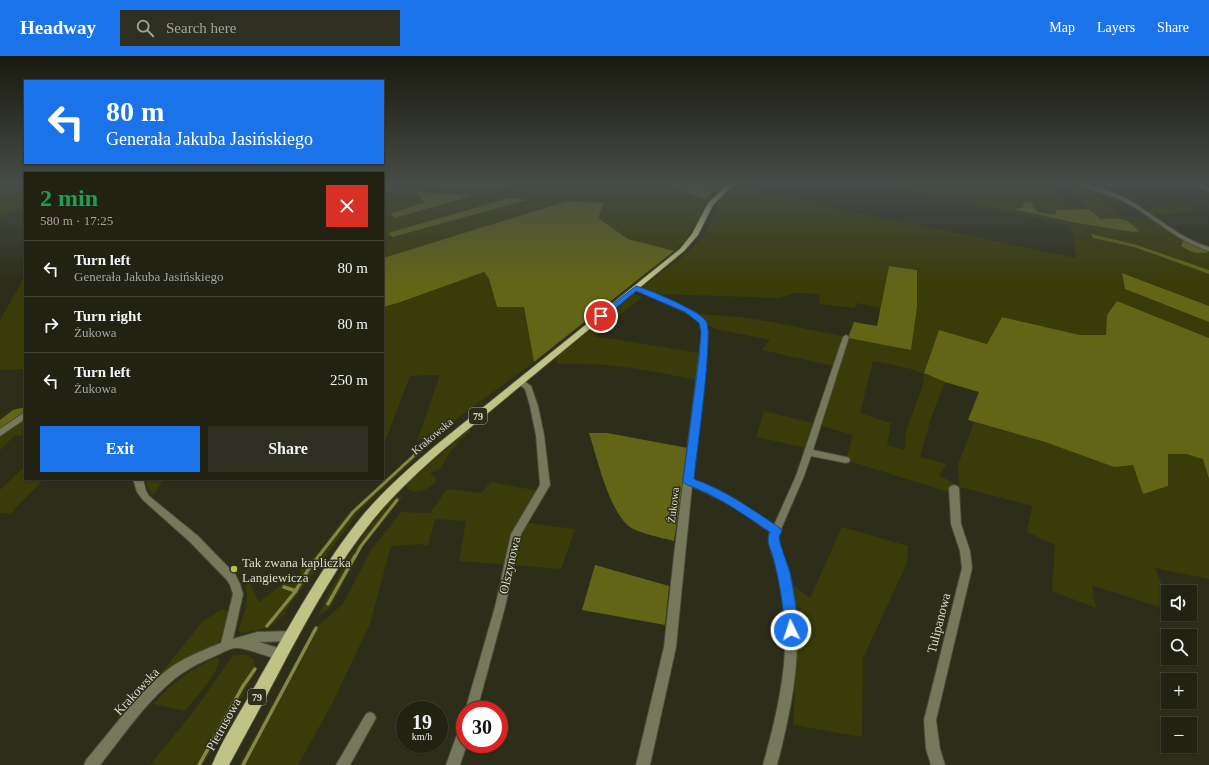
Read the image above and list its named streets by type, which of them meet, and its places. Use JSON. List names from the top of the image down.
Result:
{
  "streets": {
    "main road": ["79", "Krakowska", "Pietrusowa"],
    "street": ["Żukowa", "Olszynowa", "Tulipanowa"]
  },
  "crossings": [
    ["Krakowska", "Żukowa"],
    ["Krakowska", "Olszynowa"],
    ["Krakowska", "Pietrusowa"]
  ],
  "places": ["Tak zwana kapliczka Langiewicza"],
  "page": {
    "header": "Headway",
    "search": "Search here",
    "nav": ["Map", "Layers", "Share"],
    "turn": ["80 m", "Generała Jakuba Jasińskiego"],
    "heading": ["2 min", "580 m · 17:25"],
    "list": [
      {
        "name": "Turn left",
        "note": "Generała Jakuba Jasińskiego",
        "value": "80 m"
      },
      {
        "name": "Turn right",
        "note": "Żukowa",
        "value": "80 m"
      },
      {
        "name": "Turn left",
        "note": "Żukowa",
        "value": "250 m"
      }
    ],
    "buttons": ["Exit", "Share"],
    "map_buttons": ["+", "−"],
    "speed": "19 km/h",
    "limit": "30"
  }
}
